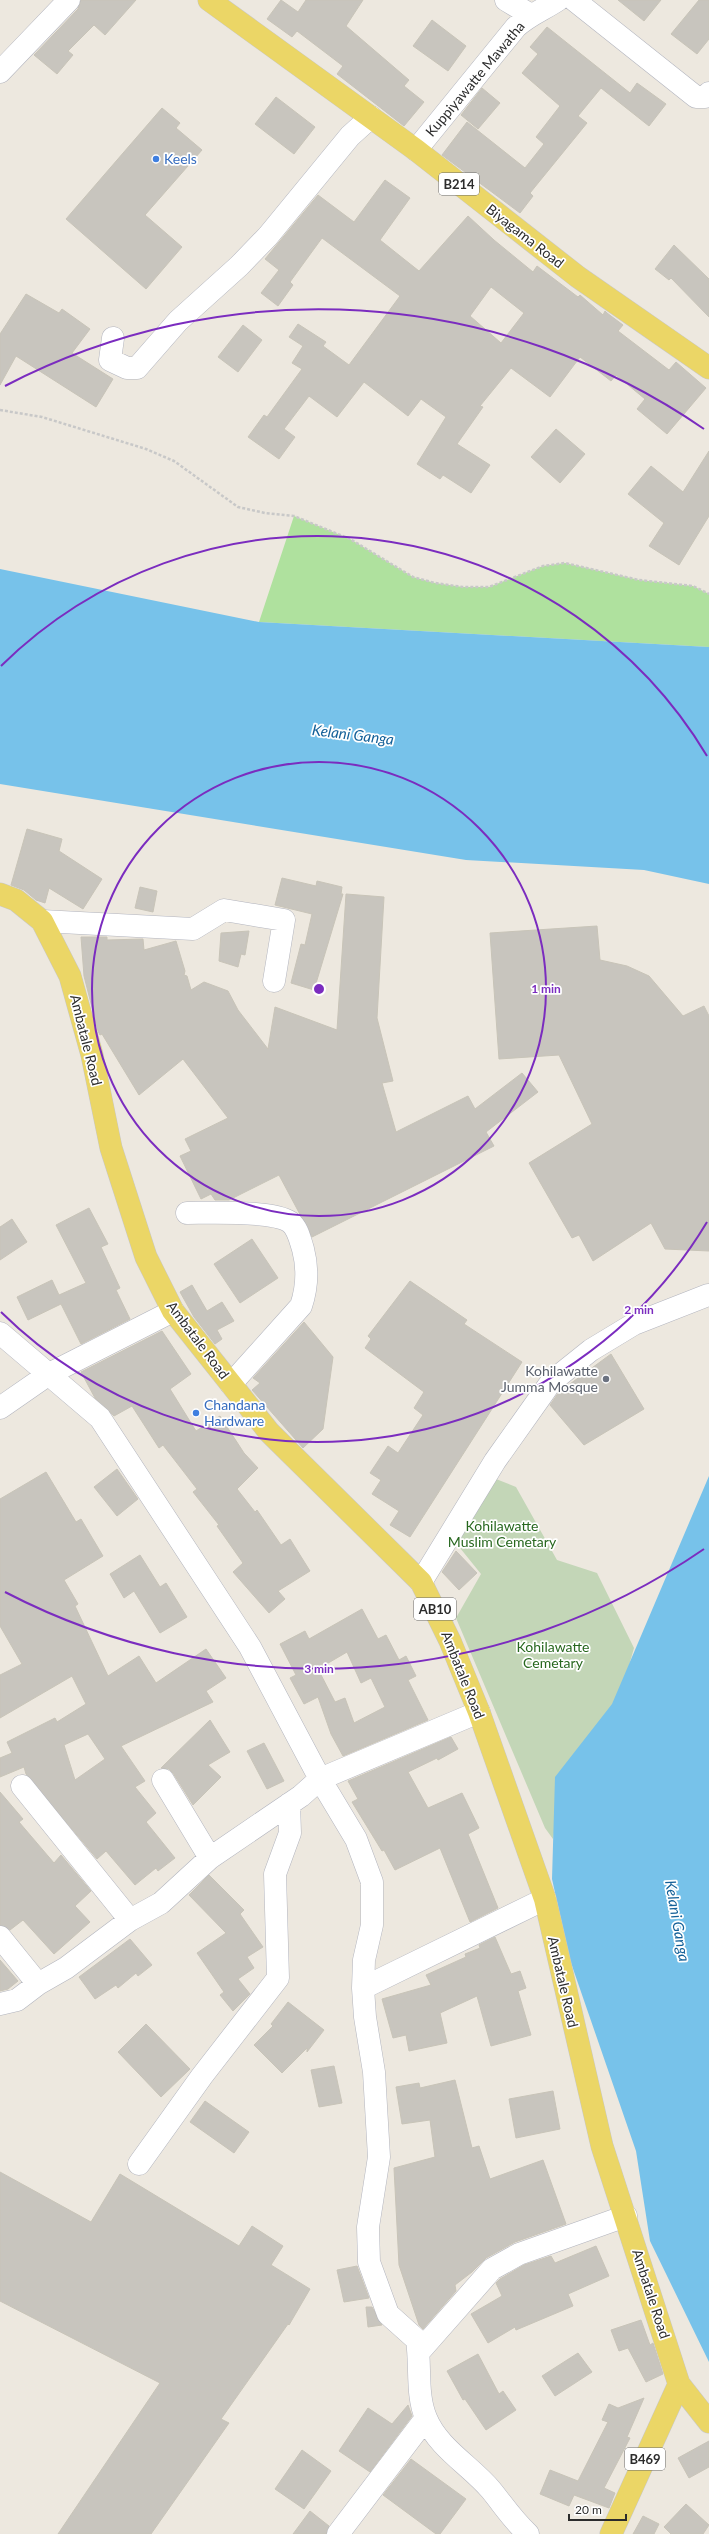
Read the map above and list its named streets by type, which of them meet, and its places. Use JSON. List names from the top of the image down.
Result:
{
  "streets": {
    "main road": [
      "B214",
      "Biyagama Road",
      "Ambatale Road",
      "AB10",
      "B469"
    ],
    "street": ["Kuppiyawatte Mawatha"]
  },
  "crossings": [
    ["Kuppiyawatte Mawatha", "Biyagama Road"],
    ["Ambatale Road", "B469"]
  ],
  "water": ["Kelani Ganga"],
  "parks": ["Kohilawatte Muslim Cemetary", "Kohilawatte Cemetary"],
  "places": ["Keels", "Kohilawatte Jumma Mosque", "Chandana Hardware"],
  "scale_bar": "20 m",
  "rings": ["1 min", "2 min", "3 min"]
}
